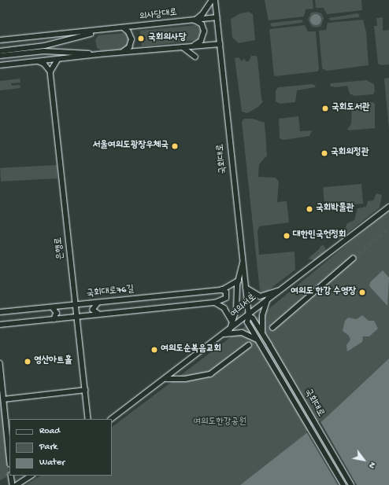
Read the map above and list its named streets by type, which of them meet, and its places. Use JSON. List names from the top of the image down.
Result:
{
  "streets": {
    "main road": [
      "의사당대로",
      "국회대로",
      "은행로",
      "국회대로76길",
      "여의서로"
    ]
  },
  "crossings": [
    ["의사당대로", "국회대로"],
    ["국회대로", "여의서로"],
    ["은행로", "국회대로76길"]
  ],
  "parks": ["여의도한강공원"],
  "places": [
    "국회의사당",
    "국회도서관",
    "서울여의도광장우체국",
    "국회의정관",
    "국회박물관",
    "대한민국헌정회",
    "여의도 한강 수영장",
    "여의도순복음교회",
    "영산아트홀"
  ],
  "legend": ["Road", "Park", "Water"],
  "north": "bottom right"
}
